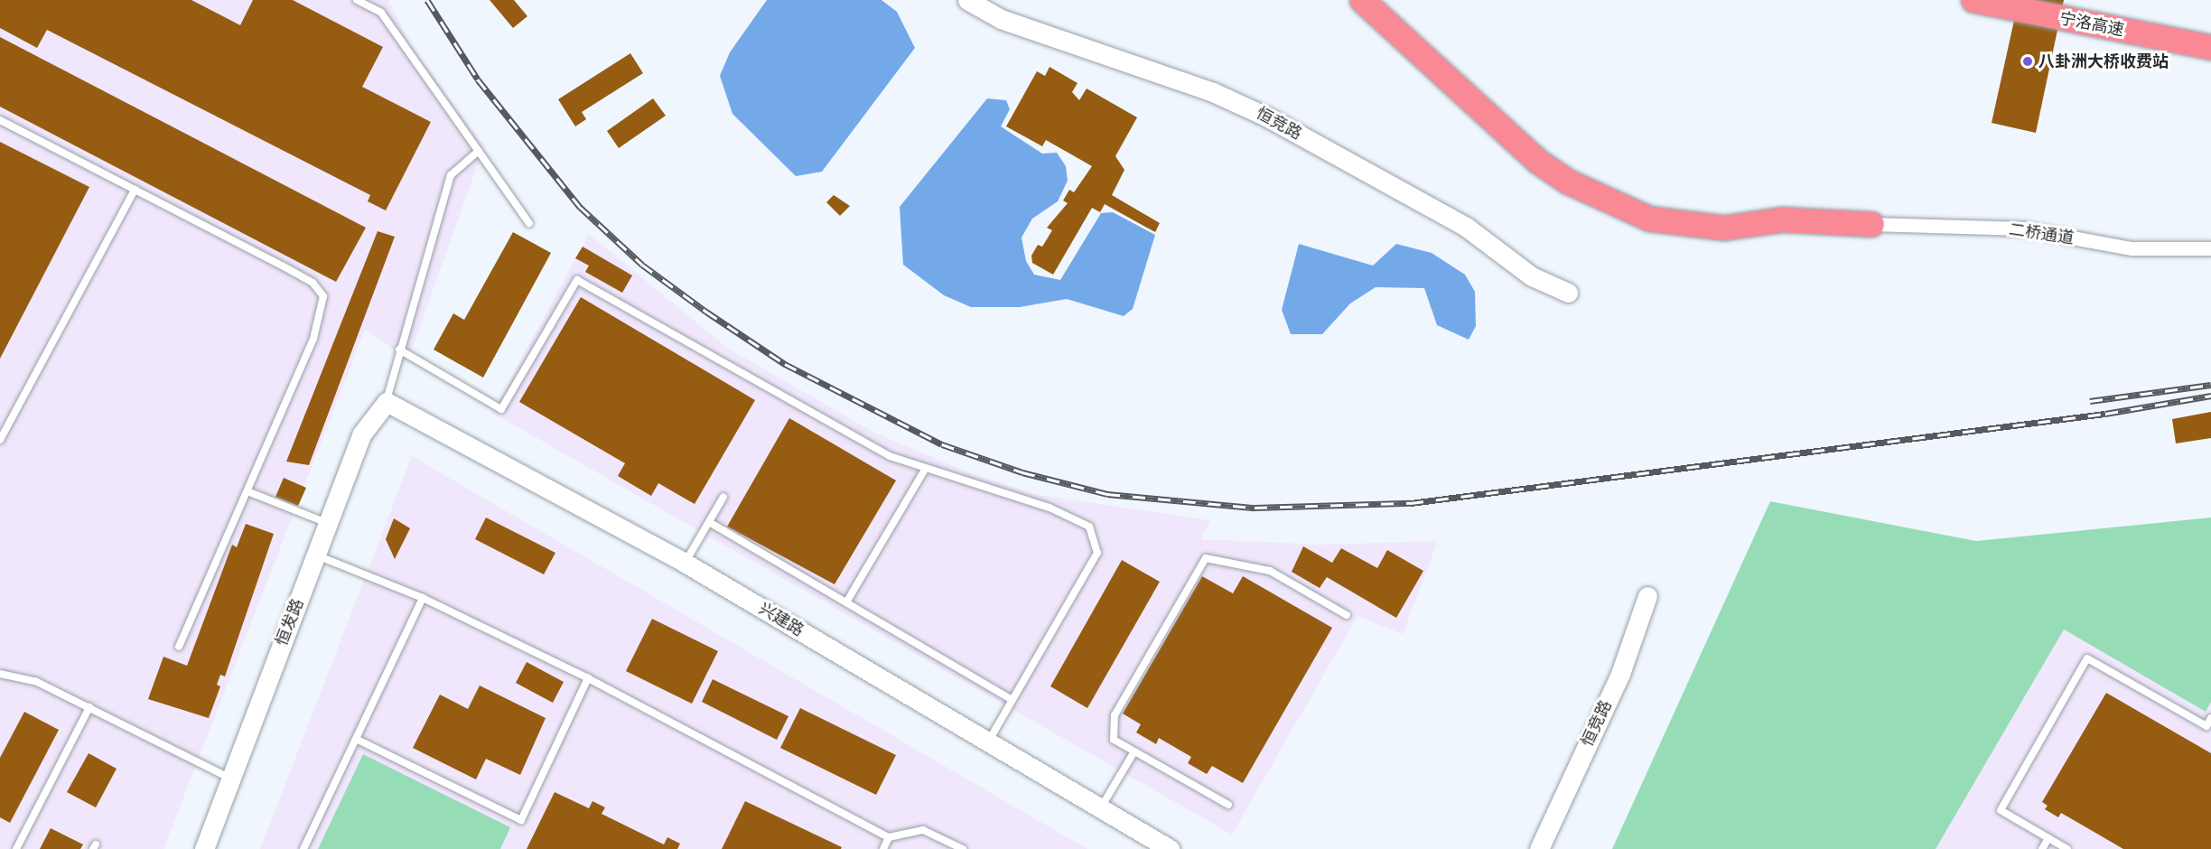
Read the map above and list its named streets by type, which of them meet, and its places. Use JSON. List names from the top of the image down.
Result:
{
  "streets": {
    "highway": ["宁洛高速"],
    "street": [
      "恒竞路",
      "二桥通道",
      "兴建路",
      "恒发路"
    ]
  },
  "crossings": [
    ["兴建路", "恒发路"]
  ],
  "places": ["八卦洲大桥收费站"]
}
